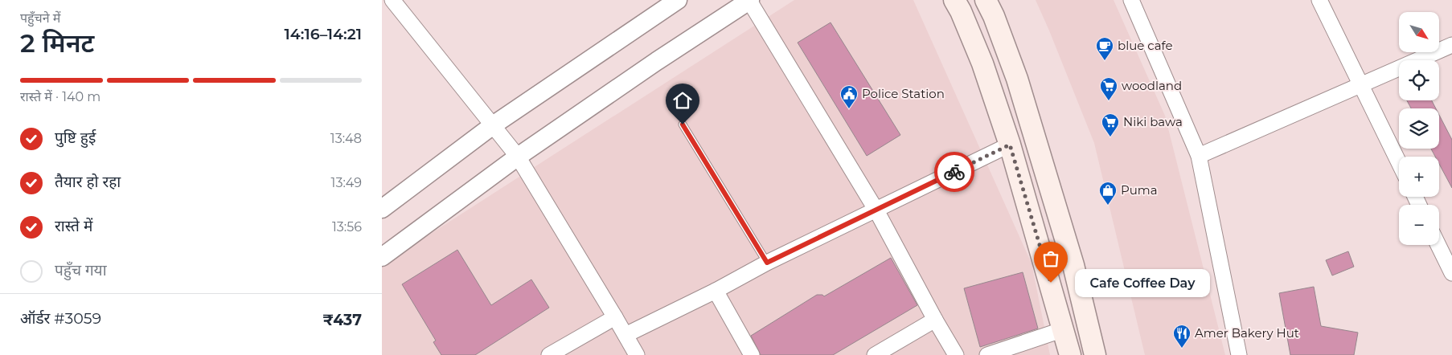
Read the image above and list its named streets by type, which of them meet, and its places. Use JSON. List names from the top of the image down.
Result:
{
  "places": {
    "cafe": ["blue cafe"],
    "supermarket": ["woodland", "Niki bawa"],
    "public building": ["Police Station"],
    "shop": ["Puma"],
    "other": ["Cafe Coffee Day"],
    "restaurant": ["Amer Bakery Hut"]
  },
  "north": "bottom right",
  "page": {
    "heading": ["2 मिनट", "पहुँचने में", "14:16–14:21"],
    "panel": ["ऑर्डर #3059", "₹437"],
    "map_buttons": ["+", "−"],
    "bar": "रास्ते में · 140 m",
    "list": [
      ["पुष्टि हुई", "13:48"],
      ["तैयार हो रहा", "13:49"],
      ["रास्ते में", "13:56"],
      "पहुँच गया"
    ],
    "bubble": "Cafe Coffee Day"
  }
}
